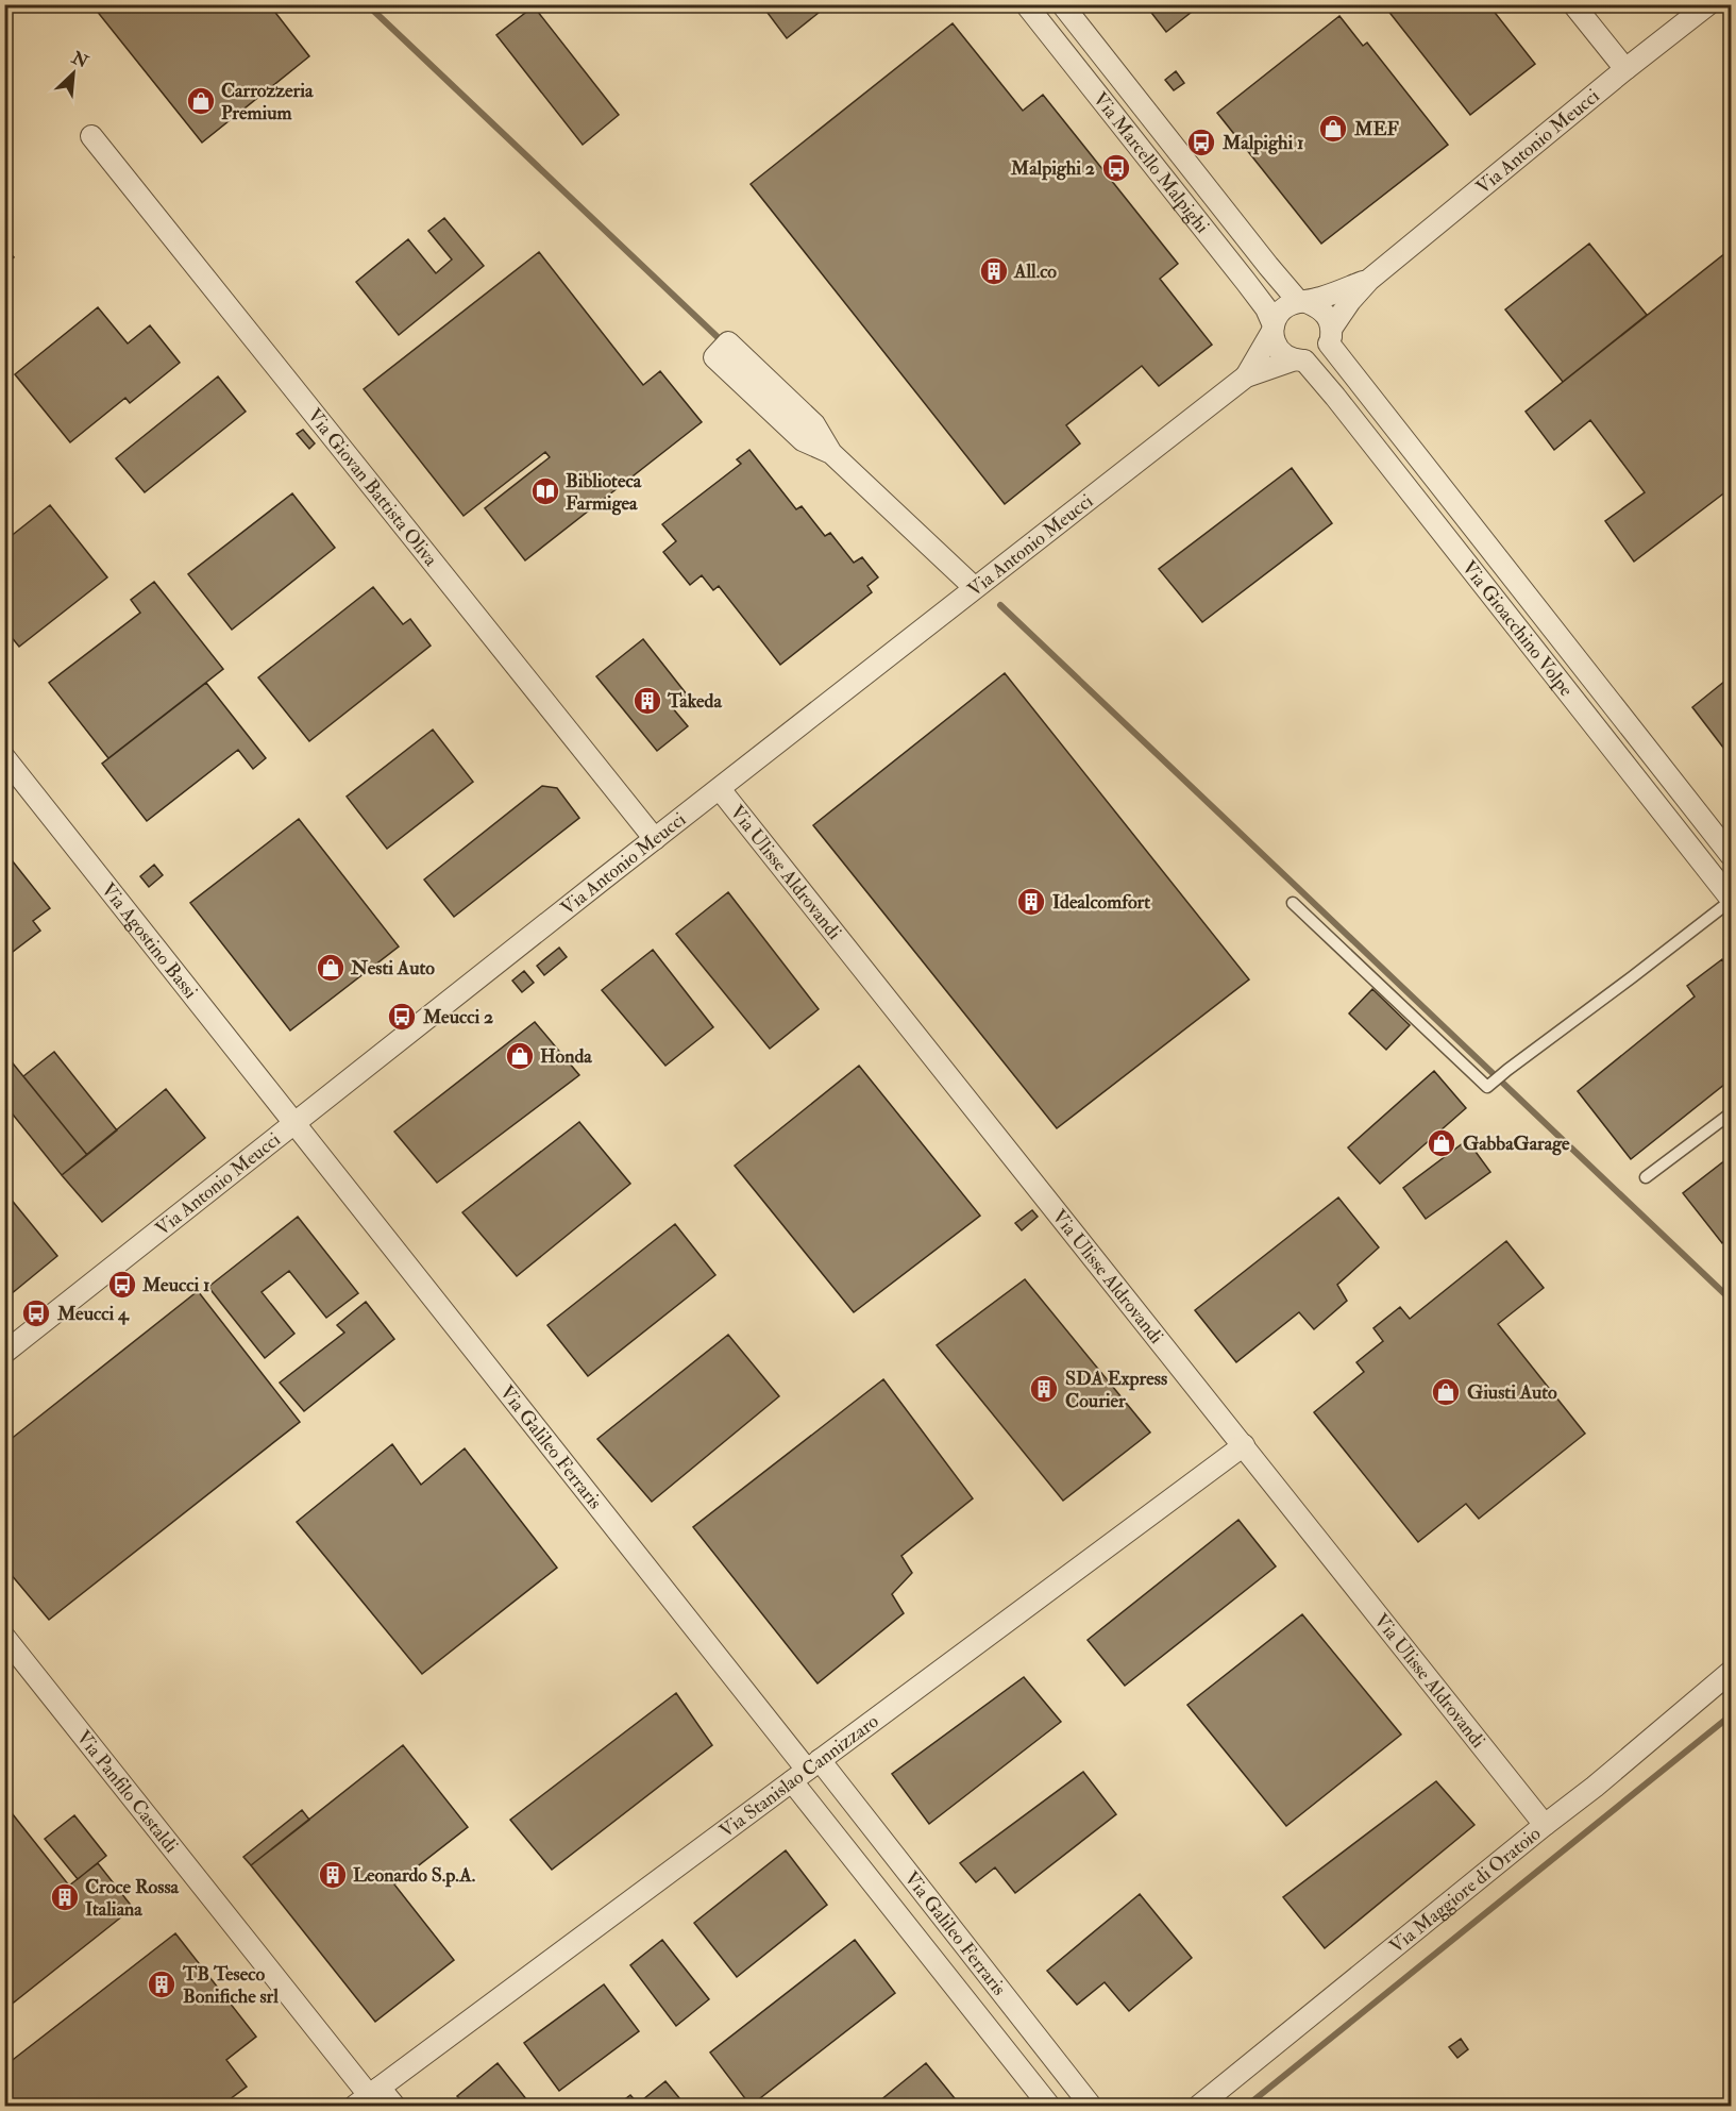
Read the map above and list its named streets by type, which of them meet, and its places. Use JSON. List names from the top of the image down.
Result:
{
  "streets": {
    "street": [
      "Via Antonio Meucci",
      "Via Marcello Malpighi",
      "Via Giovan Battista Oliva",
      "Via Gioacchino Volpe",
      "Via Ulisse Aldrovandi",
      "Via Agostino Bassi",
      "Via Galileo Ferraris",
      "Via Stanislao Cannizzaro",
      "Via Panfilo Castaldi",
      "Via Maggiore di Oratoio"
    ]
  },
  "crossings": [
    ["Via Antonio Meucci", "Via Marcello Malpighi"],
    ["Via Antonio Meucci", "Via Giovan Battista Oliva"],
    ["Via Antonio Meucci", "Via Gioacchino Volpe"],
    ["Via Antonio Meucci", "Via Ulisse Aldrovandi"],
    ["Via Antonio Meucci", "Via Agostino Bassi"],
    ["Via Antonio Meucci", "Via Galileo Ferraris"],
    ["Via Marcello Malpighi", "Via Gioacchino Volpe"],
    ["Via Ulisse Aldrovandi", "Via Stanislao Cannizzaro"],
    ["Via Ulisse Aldrovandi", "Via Maggiore di Oratoio"],
    ["Via Agostino Bassi", "Via Galileo Ferraris"],
    ["Via Galileo Ferraris", "Via Stanislao Cannizzaro"],
    ["Via Stanislao Cannizzaro", "Via Panfilo Castaldi"]
  ],
  "places": {
    "shop": [
      "Carrozzeria Premium",
      "MEF",
      "Nesti Auto",
      "Honda",
      "GabbaGarage",
      "Giusti Auto"
    ],
    "bus stop": [
      "Malpighi 1",
      "Malpighi 2",
      "Meucci 2",
      "Meucci 1",
      "Meucci 4"
    ],
    "building": [
      "All.co",
      "Takeda",
      "Idealcomfort",
      "SDA Express Courier",
      "Leonardo S.p.A.",
      "Croce Rossa Italiana",
      "TB Teseco Bonifiche srl"
    ],
    "library": ["Biblioteca Farmigea"]
  },
  "north": "top right"
}
